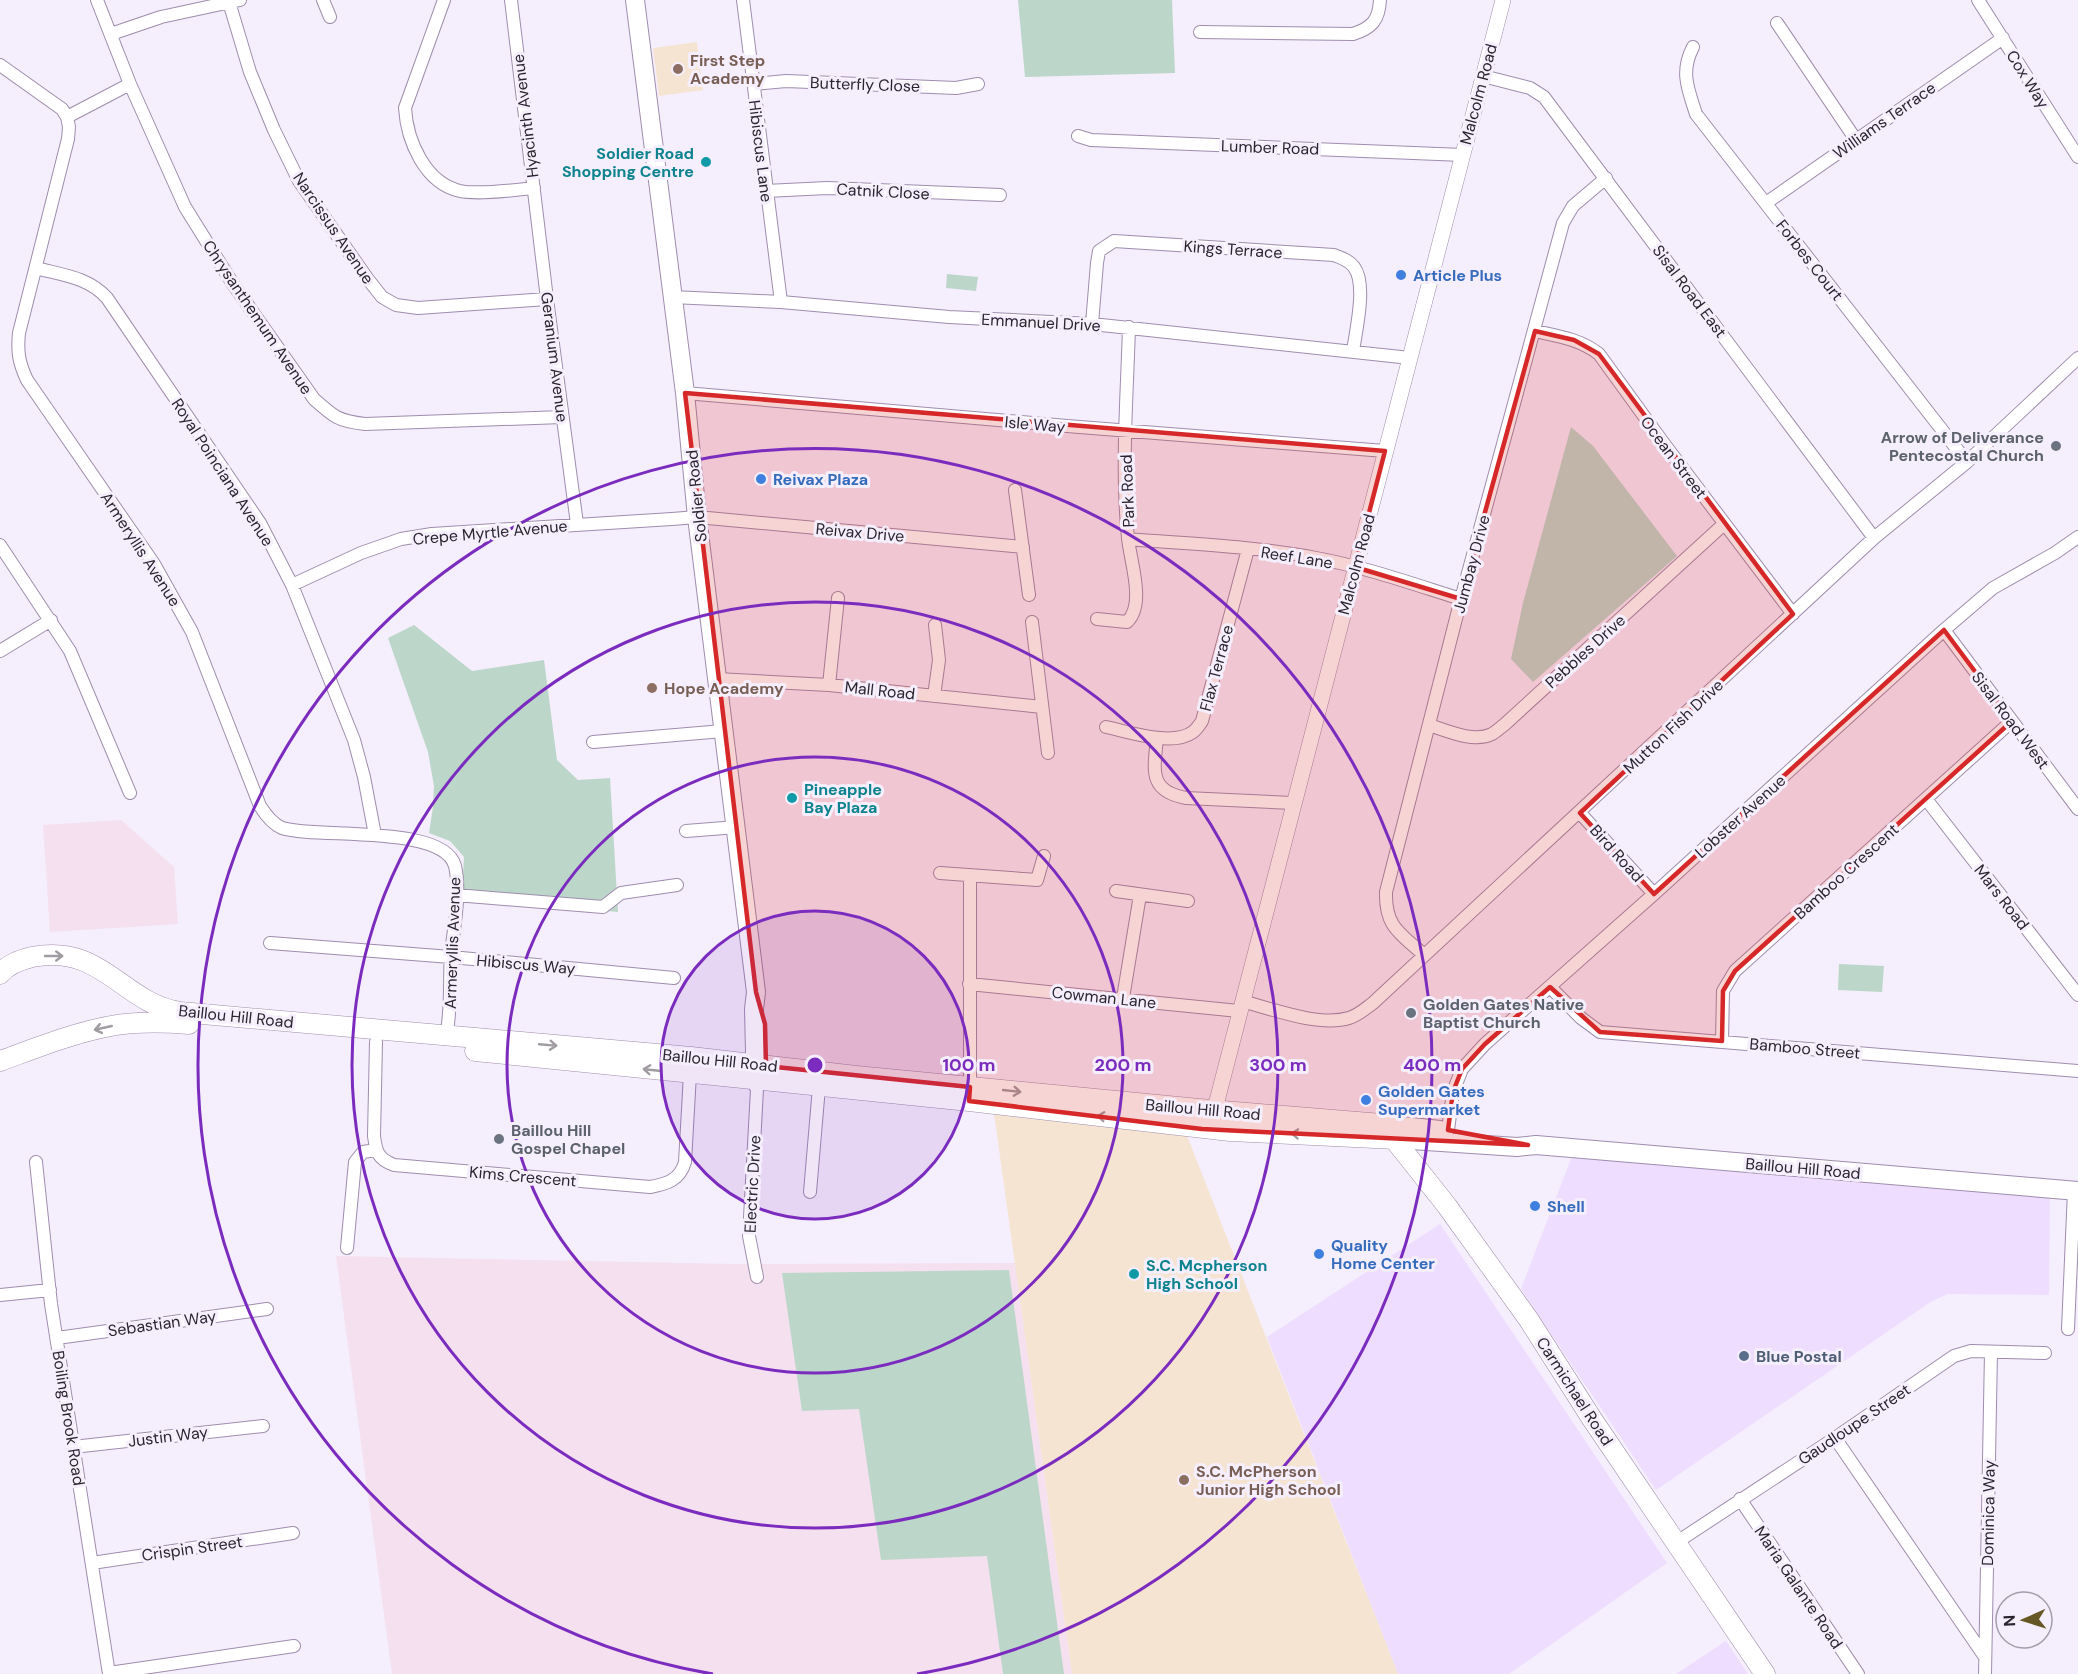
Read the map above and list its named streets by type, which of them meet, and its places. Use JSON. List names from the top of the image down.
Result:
{
  "streets": {
    "main road": ["Soldier Road", "Baillou Hill Road", "Carmichael Road"],
    "street": [
      "Cox Way",
      "Butterfly Close",
      "Malcolm Road",
      "Hyacinth Avenue",
      "Williams Terrace",
      "Lumber Road",
      "Hibiscus Lane",
      "Catnik Close",
      "Narcissus Avenue",
      "Kings Terrace",
      "Forbes Court",
      "Sisal Road East",
      "Chrysanthemum Avenue",
      "Emmanuel Drive",
      "Geranium Avenue",
      "Isle Way",
      "Ocean Street",
      "Royal Poinciana Avenue",
      "Park Road",
      "Crepe Myrtle Avenue",
      "Reivax Drive",
      "Armeryllis Avenue",
      "Reef Lane",
      "Jumbay Drive",
      "Pebbles Drive",
      "Flax Terrace",
      "Mall Road",
      "Sisal Road West",
      "Mutton Fish Drive",
      "Lobster Avenue",
      "Bird Road",
      "Bamboo Crescent",
      "Mars Road",
      "Hibiscus Way",
      "Cowman Lane",
      "Bamboo Street",
      "Kims Crescent",
      "Electric Drive",
      "Sebastian Way",
      "Boiling Brook Road",
      "Gaudloupe Street",
      "Justin Way",
      "Dominica Way",
      "Crispin Street",
      "Maria Galante Road"
    ]
  },
  "crossings": [
    ["Cox Way", "Williams Terrace"],
    ["Butterfly Close", "Hibiscus Lane"],
    ["Malcolm Road", "Lumber Road"],
    ["Malcolm Road", "Sisal Road East"],
    ["Malcolm Road", "Emmanuel Drive"],
    ["Malcolm Road", "Isle Way"],
    ["Malcolm Road", "Reef Lane"],
    ["Malcolm Road", "Mutton Fish Drive"],
    ["Malcolm Road", "Cowman Lane"],
    ["Malcolm Road", "Baillou Hill Road"],
    ["Hyacinth Avenue", "Geranium Avenue"],
    ["Williams Terrace", "Forbes Court"],
    ["Hibiscus Lane", "Catnik Close"],
    ["Hibiscus Lane", "Emmanuel Drive"],
    ["Narcissus Avenue", "Geranium Avenue"],
    ["Kings Terrace", "Emmanuel Drive"],
    ["Forbes Court", "Mutton Fish Drive"],
    ["Sisal Road East", "Jumbay Drive"],
    ["Sisal Road East", "Mutton Fish Drive"],
    ["Chrysanthemum Avenue", "Geranium Avenue"],
    ["Emmanuel Drive", "Park Road"],
    ["Emmanuel Drive", "Soldier Road"],
    ["Geranium Avenue", "Crepe Myrtle Avenue"],
    ["Isle Way", "Park Road"],
    ["Isle Way", "Soldier Road"],
    ["Ocean Street", "Jumbay Drive"],
    ["Ocean Street", "Pebbles Drive"],
    ["Ocean Street", "Mutton Fish Drive"],
    ["Royal Poinciana Avenue", "Crepe Myrtle Avenue"],
    ["Royal Poinciana Avenue", "Armeryllis Avenue"],
    ["Park Road", "Reef Lane"],
    ["Soldier Road", "Crepe Myrtle Avenue"],
    ["Soldier Road", "Reivax Drive"],
    ["Soldier Road", "Mall Road"],
    ["Soldier Road", "Baillou Hill Road"],
    ["Soldier Road", "Electric Drive"],
    ["Crepe Myrtle Avenue", "Reivax Drive"],
    ["Armeryllis Avenue", "Hibiscus Way"],
    ["Armeryllis Avenue", "Baillou Hill Road"],
    ["Reef Lane", "Jumbay Drive"],
    ["Reef Lane", "Flax Terrace"],
    ["Jumbay Drive", "Pebbles Drive"],
    ["Jumbay Drive", "Mutton Fish Drive"],
    ["Sisal Road West", "Lobster Avenue"],
    ["Sisal Road West", "Bamboo Crescent"],
    ["Mutton Fish Drive", "Bird Road"],
    ["Mutton Fish Drive", "Cowman Lane"],
    ["Lobster Avenue", "Bird Road"],
    ["Lobster Avenue", "Baillou Hill Road"],
    ["Lobster Avenue", "Bamboo Street"],
    ["Bamboo Crescent", "Mars Road"],
    ["Bamboo Crescent", "Bamboo Street"],
    ["Baillou Hill Road", "Kims Crescent"],
    ["Baillou Hill Road", "Electric Drive"],
    ["Baillou Hill Road", "Carmichael Road"],
    ["Sebastian Way", "Boiling Brook Road"],
    ["Carmichael Road", "Gaudloupe Street"],
    ["Boiling Brook Road", "Justin Way"],
    ["Boiling Brook Road", "Crispin Street"],
    ["Gaudloupe Street", "Dominica Way"],
    ["Gaudloupe Street", "Maria Galante Road"]
  ],
  "places": [
    "First Step Academy",
    "Soldier Road Shopping Centre",
    "Article Plus",
    "Arrow of Deliverance Pentecostal Church",
    "Reivax Plaza",
    "Hope Academy",
    "Pineapple Bay Plaza",
    "Golden Gates Native Baptist Church",
    "Golden Gates Supermarket",
    "Baillou Hill Gospel Chapel",
    "Shell",
    "Quality Home Center",
    "S.C. Mcpherson High School",
    "Blue Postal",
    "S.C. McPherson Junior High School"
  ],
  "north": "left",
  "rings": [
    "100 m",
    "200 m",
    "300 m",
    "400 m"
  ]
}
